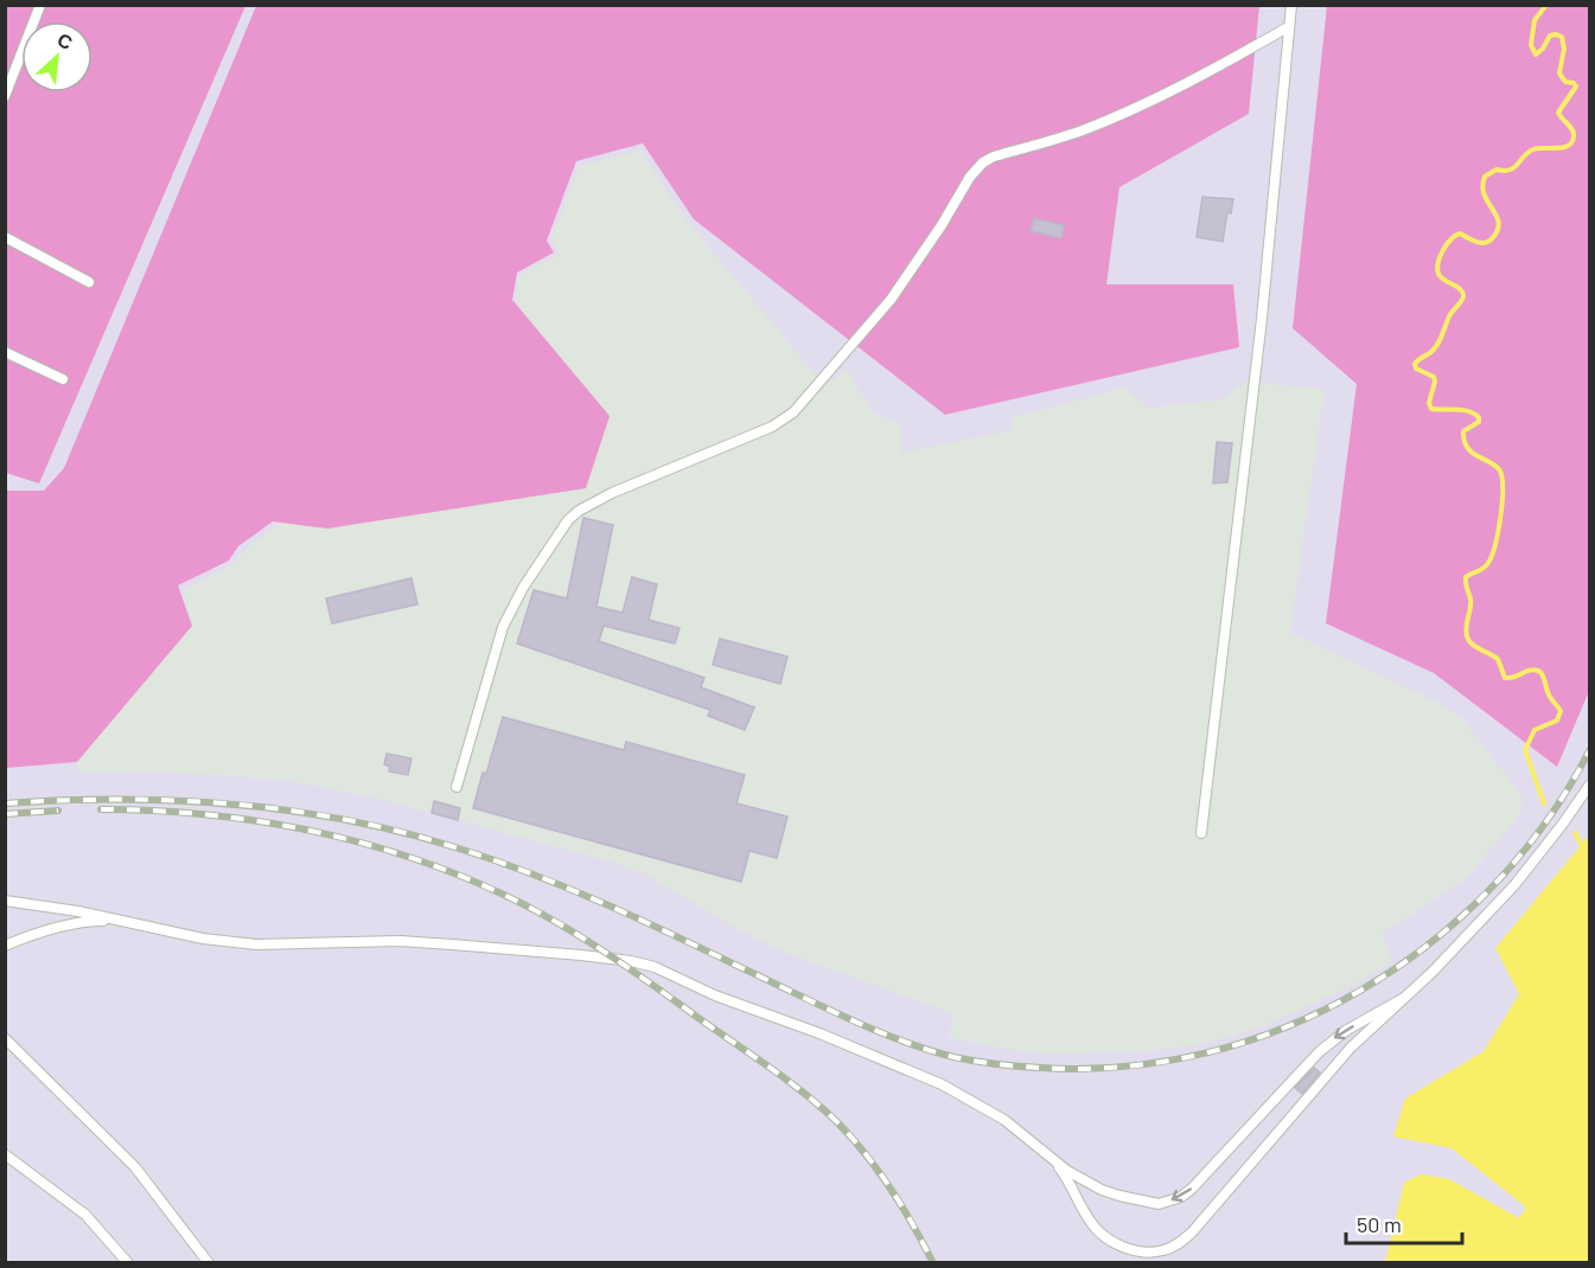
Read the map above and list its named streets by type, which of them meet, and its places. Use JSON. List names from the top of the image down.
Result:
{
  "scale_bar": "50 m",
  "north": "top right"
}
